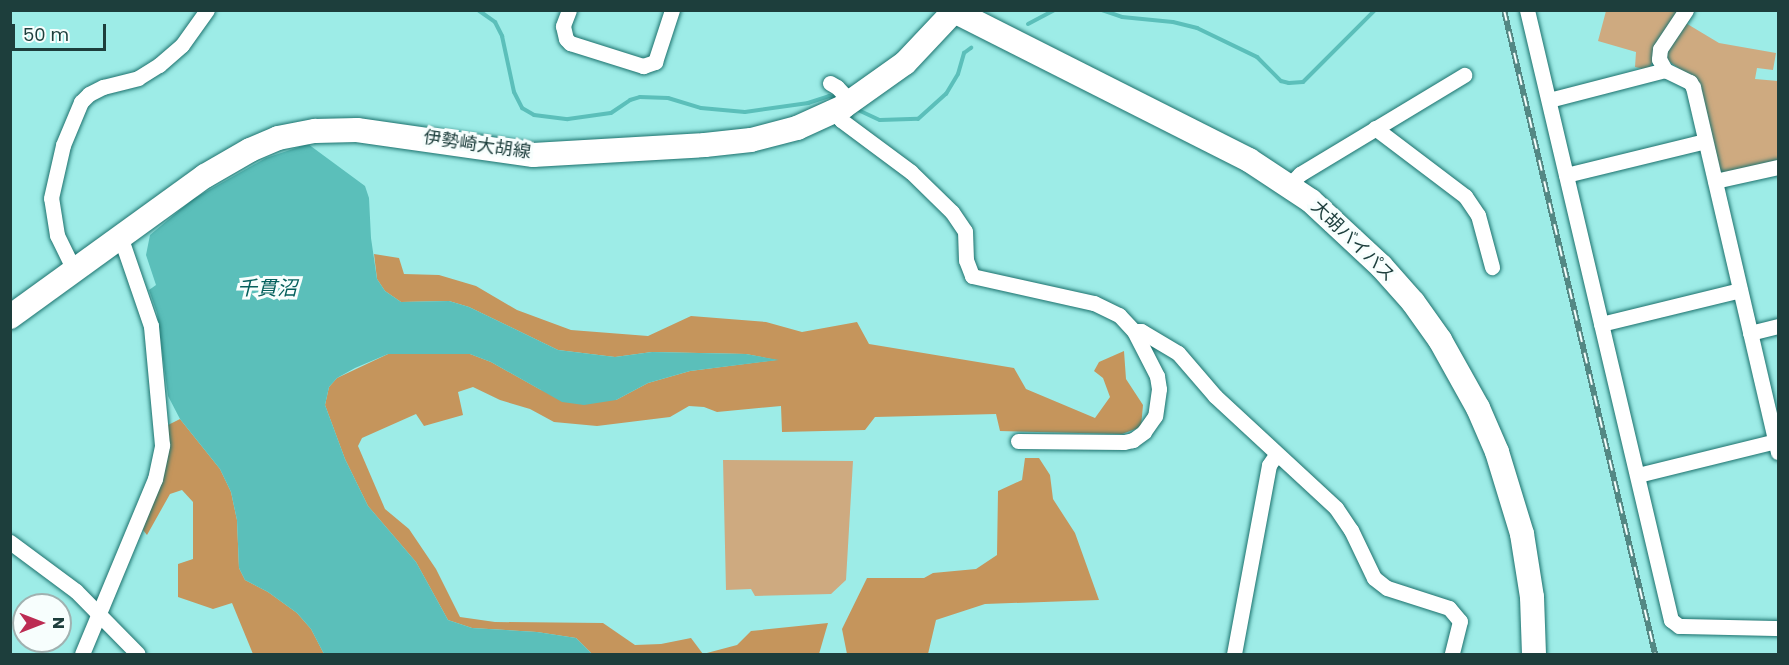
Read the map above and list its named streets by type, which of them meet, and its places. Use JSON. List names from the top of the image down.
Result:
{
  "streets": {
    "main road": ["伊勢崎大胡線", "大胡バイパス"]
  },
  "crossings": [
    ["伊勢崎大胡線", "大胡バイパス"]
  ],
  "water": ["千貫沼"],
  "scale_bar": "50 m",
  "north": "right"
}
